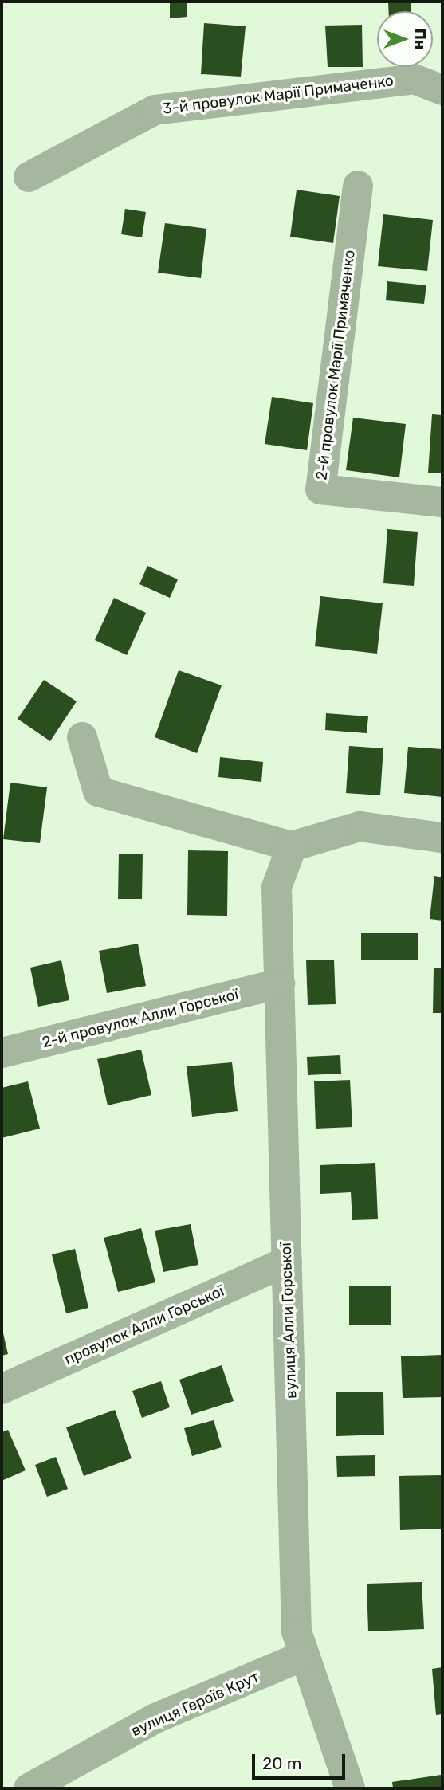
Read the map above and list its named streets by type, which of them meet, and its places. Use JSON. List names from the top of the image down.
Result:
{
  "streets": {
    "street": [
      "3-й провулок Марії Примаченко",
      "2-й провулок Марії Примаченко",
      "2-й провулок Алли Горської",
      "вулиця Алли Горської",
      "провулок Алли Горської",
      "вулиця Героїв Крут"
    ]
  },
  "crossings": [
    ["2-й провулок Алли Горської", "вулиця Алли Горської"],
    ["вулиця Алли Горської", "провулок Алли Горської"],
    ["вулиця Алли Горської", "вулиця Героїв Крут"]
  ],
  "scale_bar": "20 m",
  "north": "right"
}
